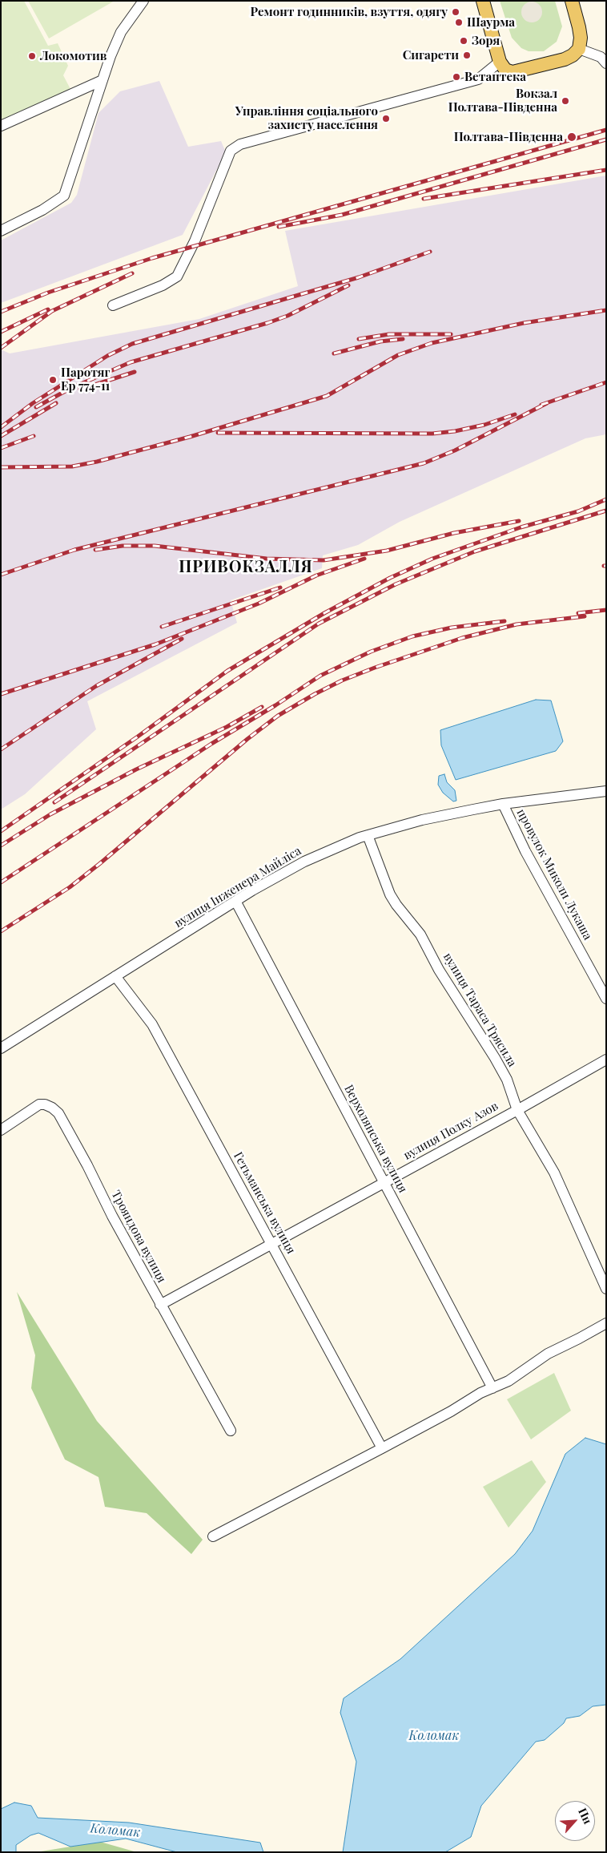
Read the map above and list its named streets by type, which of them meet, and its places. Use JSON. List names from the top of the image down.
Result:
{
  "streets": {
    "street": [
      "провулок Миколи Лукаша",
      "вулиця Інженера Майліса",
      "вулиця Тараса Трясила",
      "вулиця Полку Азов",
      "Верхолянська вулиця",
      "Гетьманська вулиця",
      "Трояндова вулиця"
    ]
  },
  "crossings": [
    ["провулок Миколи Лукаша", "вулиця Інженера Майліса"],
    ["вулиця Інженера Майліса", "вулиця Тараса Трясила"],
    ["вулиця Інженера Майліса", "Верхолянська вулиця"],
    ["вулиця Інженера Майліса", "Гетьманська вулиця"],
    ["вулиця Тараса Трясила", "вулиця Полку Азов"],
    ["вулиця Полку Азов", "Верхолянська вулиця"],
    ["вулиця Полку Азов", "Гетьманська вулиця"],
    ["вулиця Полку Азов", "Трояндова вулиця"]
  ],
  "districts": ["ПРИВОКЗАЛЛЯ"],
  "water": ["Коломак"],
  "places": [
    "Ремонт годинників, взуття, одягу",
    "Шаурма",
    "Зоря",
    "Сигарети",
    "Локомотив",
    "Ветаптека",
    "Вокзал Полтава-Південна",
    "Управління соціального захисту населення",
    "Полтава-Південна",
    "Паротяг Ер 774-11"
  ],
  "north": "top right"
}
